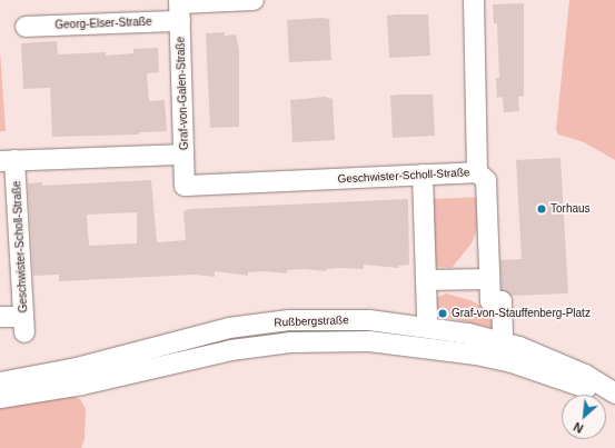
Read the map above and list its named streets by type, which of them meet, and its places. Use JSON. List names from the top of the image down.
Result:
{
  "streets": {
    "street": [
      "Georg-Elser-Straße",
      "Graf-von-Galen-Straße",
      "Geschwister-Scholl-Straße",
      "Rußbergstraße"
    ]
  },
  "crossings": [
    ["Georg-Elser-Straße", "Graf-von-Galen-Straße"],
    ["Graf-von-Galen-Straße", "Geschwister-Scholl-Straße"]
  ],
  "places": ["Torhaus", "Graf-von-Stauffenberg-Platz"],
  "north": "bottom left"
}
